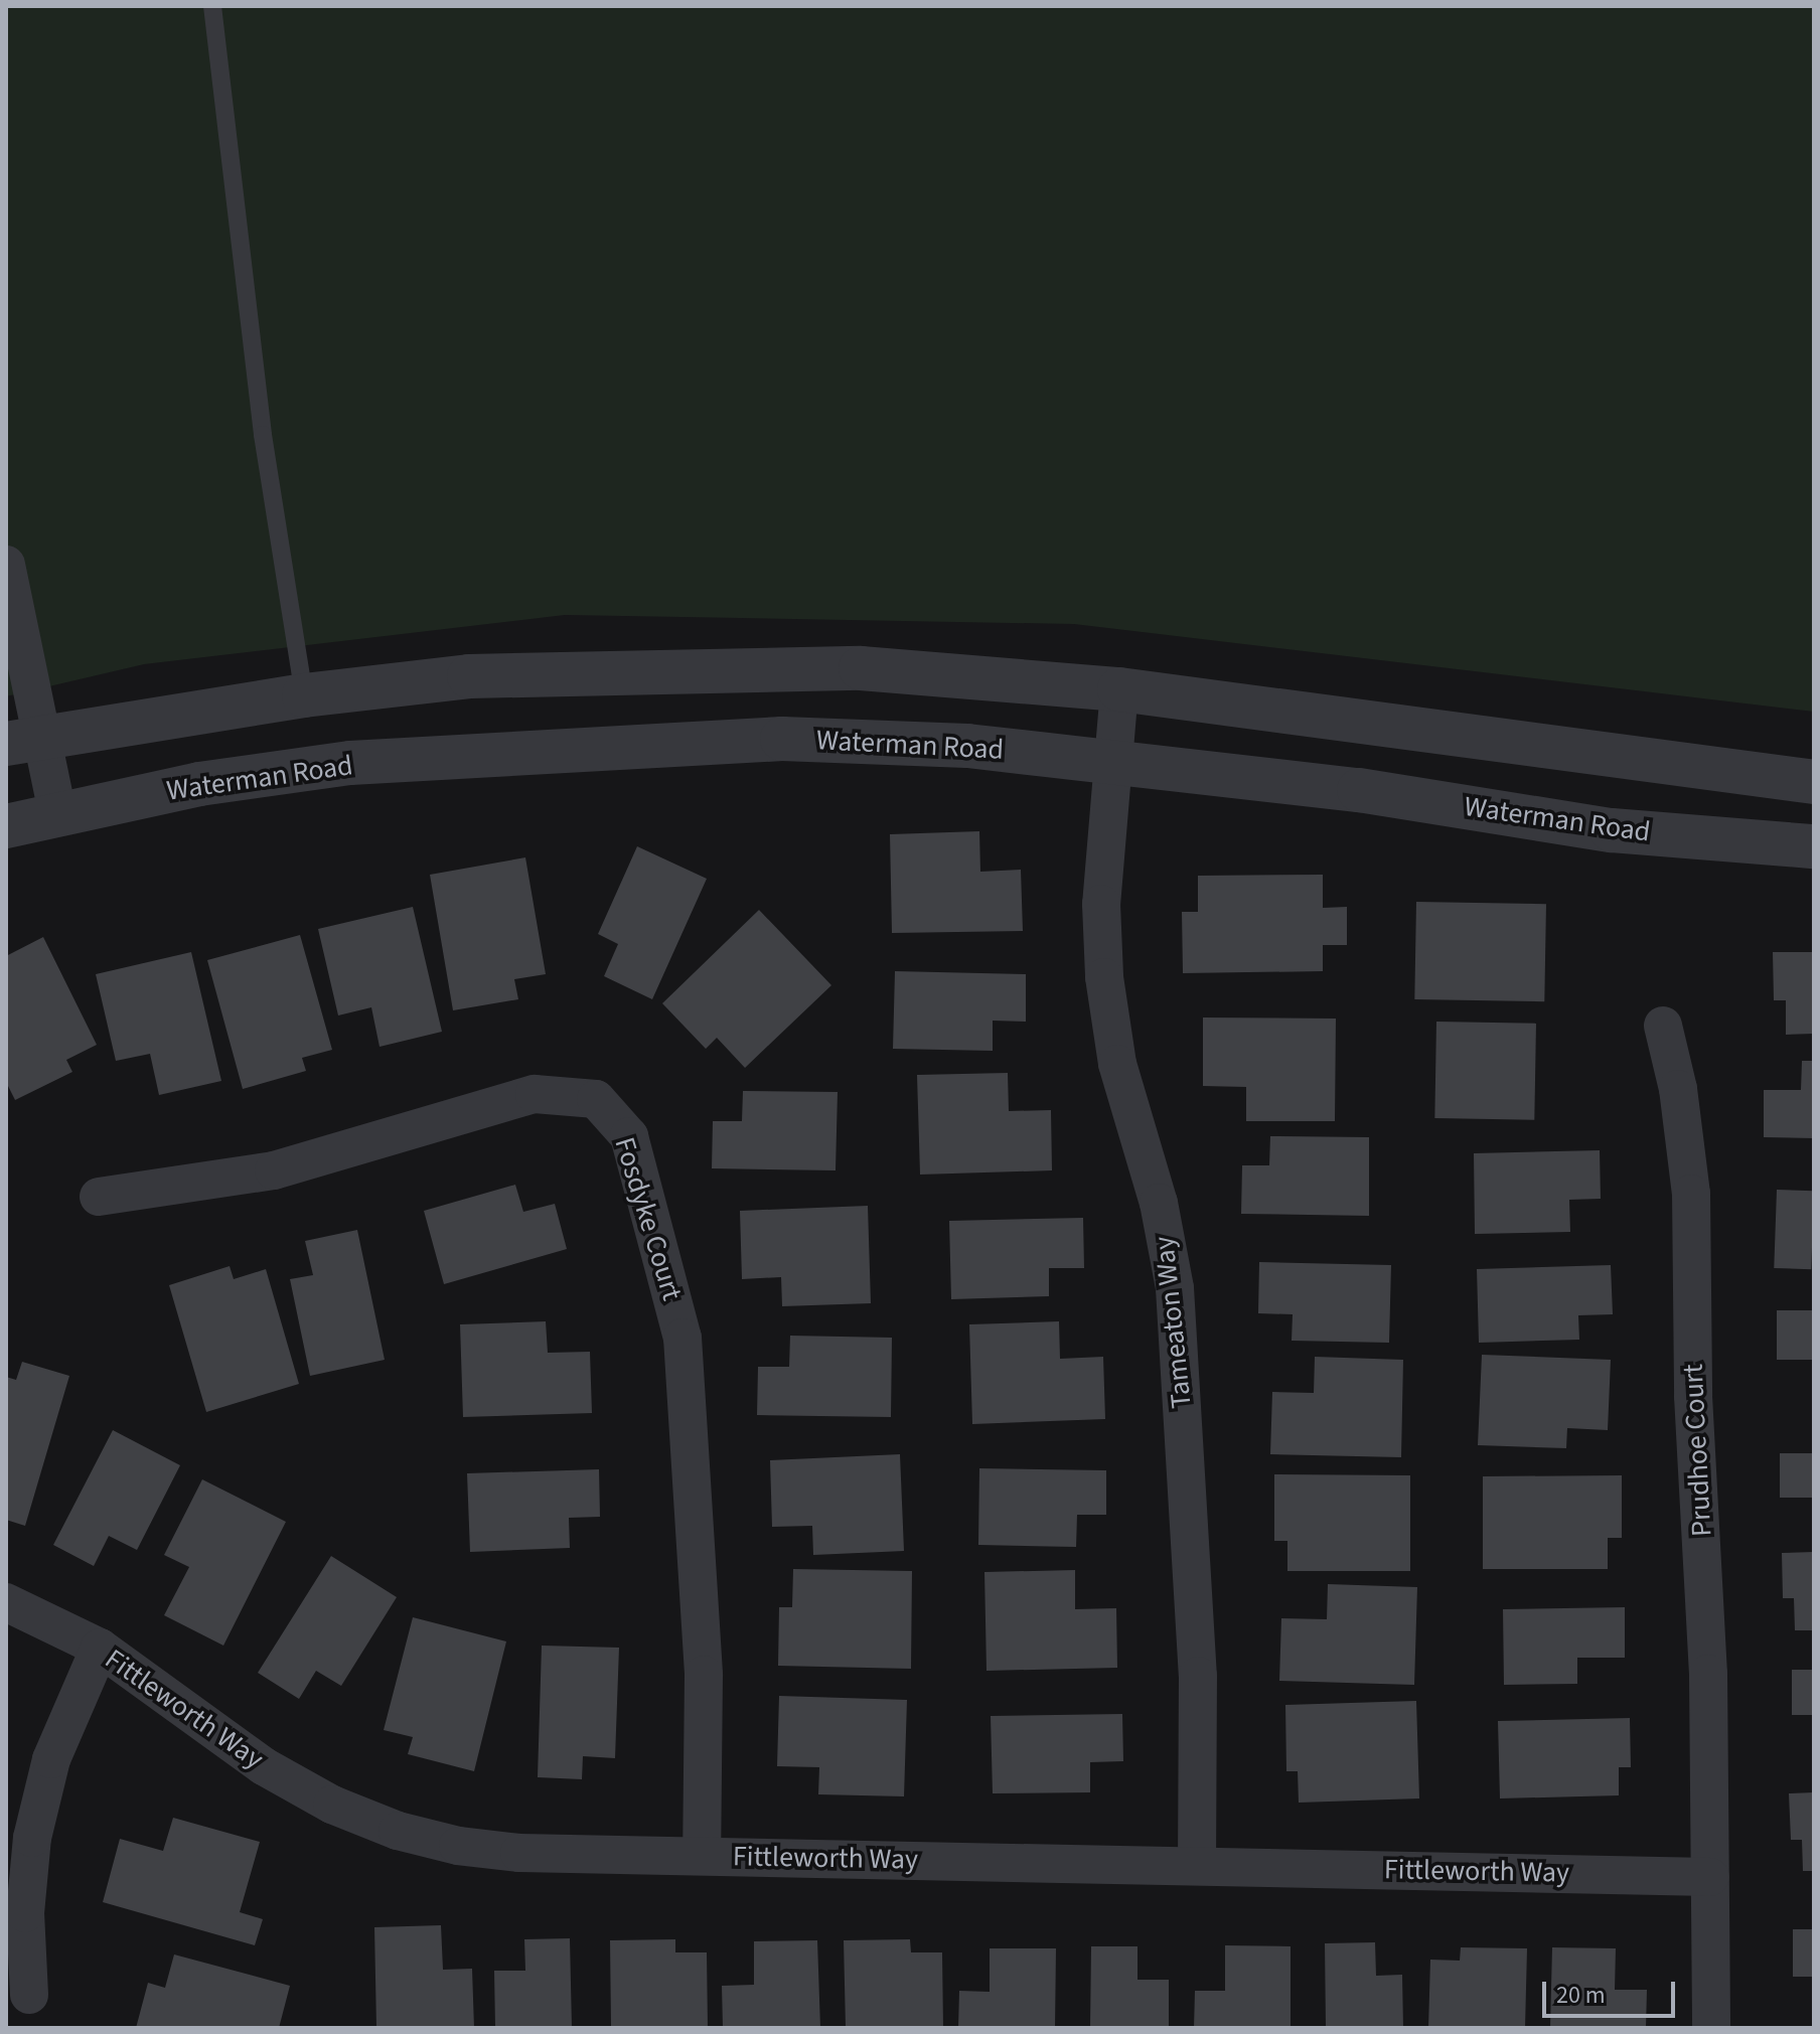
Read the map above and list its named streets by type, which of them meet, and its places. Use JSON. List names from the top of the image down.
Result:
{
  "streets": {
    "street": [
      "Waterman Road",
      "Fosdyke Court",
      "Tameaton Way",
      "Prudhoe Court",
      "Fittleworth Way"
    ]
  },
  "crossings": [
    ["Waterman Road", "Tameaton Way"],
    ["Fosdyke Court", "Fittleworth Way"],
    ["Tameaton Way", "Fittleworth Way"],
    ["Prudhoe Court", "Fittleworth Way"]
  ],
  "scale_bar": "20 m"
}
